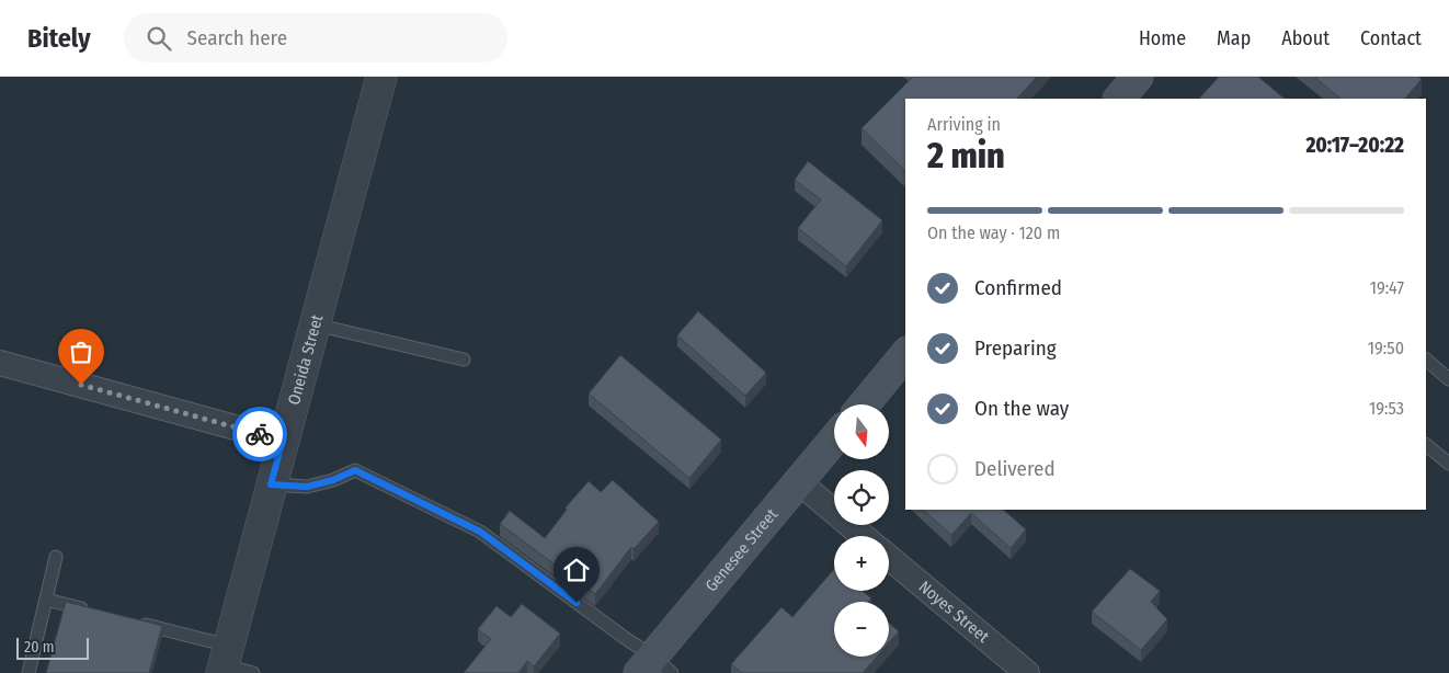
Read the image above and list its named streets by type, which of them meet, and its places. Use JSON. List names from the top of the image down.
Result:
{
  "streets": {
    "main road": ["Genesee Street"],
    "street": ["Oneida Street", "Noyes Street"]
  },
  "scale_bar": "20 m",
  "north": "bottom",
  "page": {
    "header": "Bitely",
    "search": "Search here",
    "nav": [
      "Home",
      "Map",
      "About",
      "Contact"
    ],
    "heading": ["2 min", "Arriving in", "20:17–20:22"],
    "bar": "On the way · 120 m",
    "list": [
      ["Confirmed", "19:47"],
      ["Preparing", "19:50"],
      ["On the way", "19:53"],
      "Delivered"
    ],
    "map_buttons": ["+", "−"],
    "scale": "20 m"
  }
}
